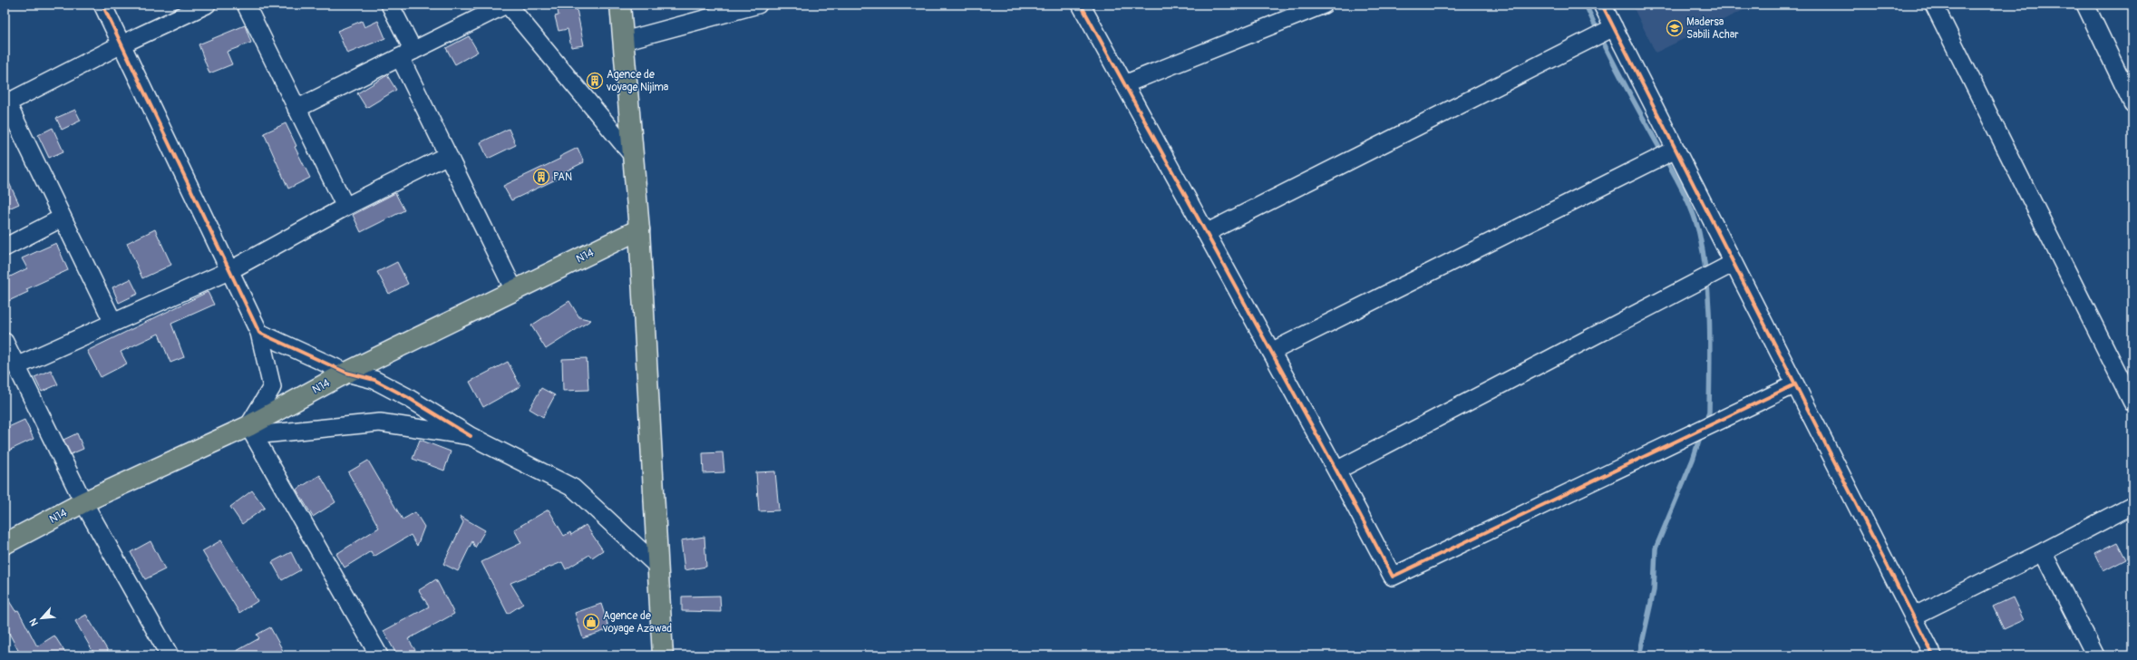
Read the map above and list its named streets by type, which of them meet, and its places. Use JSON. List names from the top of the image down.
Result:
{
  "streets": {
    "main road": ["N14"]
  },
  "places": {
    "school or university": ["Madersa Sabili Achar"],
    "building": ["Agence de voyage Nijima", "PAN"],
    "shop": ["Agence de voyage Azawad"]
  },
  "north": "bottom left"
}
